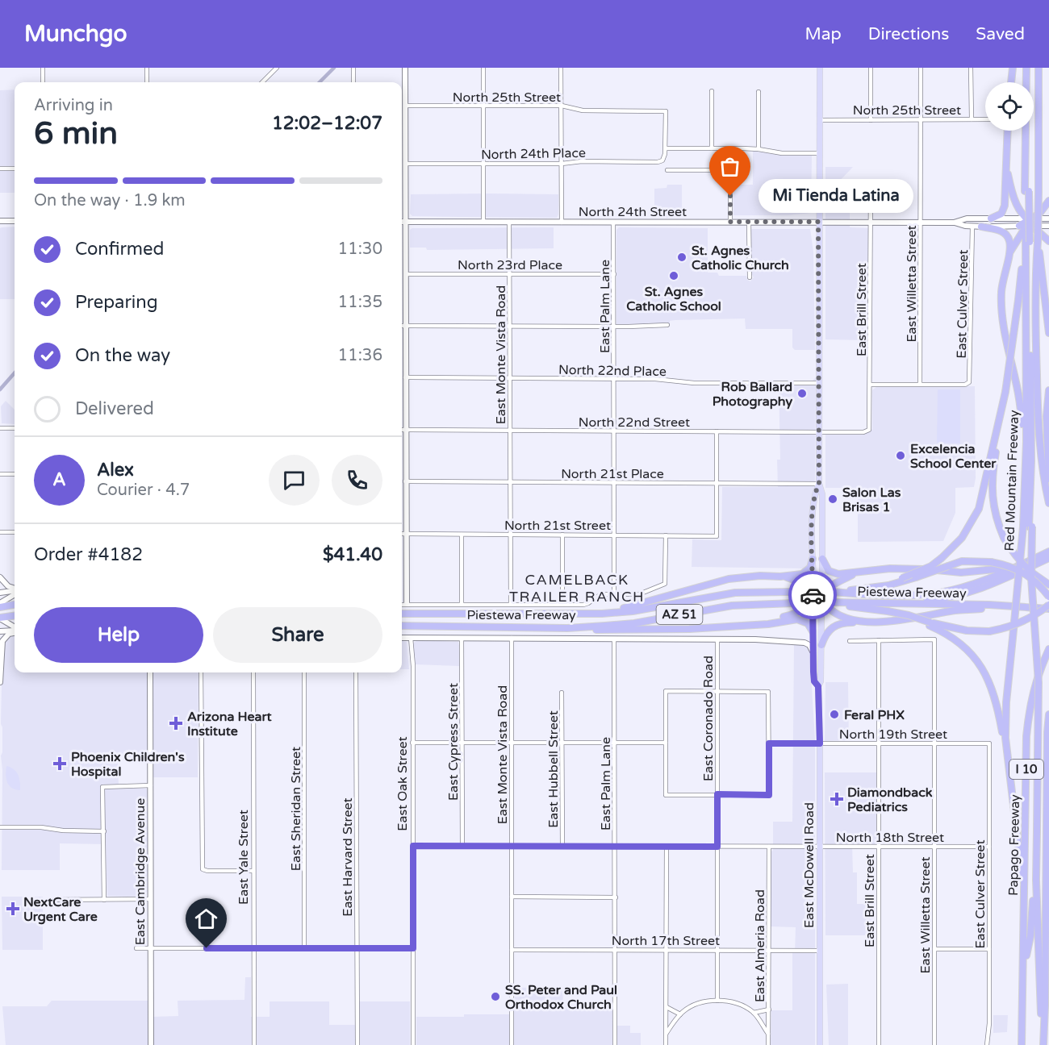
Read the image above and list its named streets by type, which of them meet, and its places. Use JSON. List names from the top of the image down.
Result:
{
  "streets": {
    "highway": [
      "Red Mountain Freeway",
      "Piestewa Freeway",
      "AZ 51",
      "I 10",
      "Papago Freeway"
    ],
    "main road": ["East McDowell Road"],
    "street": [
      "North 25th Street",
      "North 24th Place",
      "North 24th Street",
      "North 23rd Place",
      "East Willetta Street",
      "East Culver Street",
      "East Palm Lane",
      "East Brill Street",
      "East Monte Vista Road",
      "North 22nd Place",
      "North 22nd Street",
      "North 21st Place",
      "North 21st Street",
      "East Coronado Road",
      "North 19th Street",
      "East Cypress Street",
      "East Hubbell Street",
      "East Oak Street",
      "East Sheridan Street",
      "North 18th Street",
      "East Yale Street",
      "East Harvard Street",
      "East Cambridge Avenue",
      "North 17th Street",
      "East Almeria Road"
    ]
  },
  "crossings": [
    ["North 25th Street", "North 24th Place"],
    ["North 25th Street", "East Willetta Street"],
    ["North 24th Street", "East Willetta Street"],
    ["North 24th Street", "East Culver Street"],
    ["North 24th Street", "East Palm Lane"],
    ["North 24th Street", "East Brill Street"],
    ["North 24th Street", "East Monte Vista Road"],
    ["North 23rd Place", "East Palm Lane"],
    ["North 23rd Place", "East Monte Vista Road"],
    ["East Willetta Street", "East Culver Street"],
    ["East Willetta Street", "East Brill Street"],
    ["East Willetta Street", "North 19th Street"],
    ["East Willetta Street", "North 18th Street"],
    ["East Culver Street", "North 19th Street"],
    ["East Culver Street", "North 18th Street"],
    ["East Palm Lane", "North 22nd Place"],
    ["East Palm Lane", "North 22nd Street"],
    ["East Palm Lane", "North 21st Place"],
    ["East Palm Lane", "North 21st Street"],
    ["East Palm Lane", "North 18th Street"],
    ["East Palm Lane", "North 17th Street"],
    ["East Brill Street", "North 22nd Street"],
    ["East Brill Street", "North 19th Street"],
    ["East Brill Street", "North 18th Street"],
    ["East Monte Vista Road", "North 22nd Place"],
    ["East Monte Vista Road", "North 22nd Street"],
    ["East Monte Vista Road", "North 21st Place"],
    ["East Monte Vista Road", "North 21st Street"],
    ["East Monte Vista Road", "North 18th Street"],
    ["East Monte Vista Road", "North 17th Street"],
    ["North 21st Place", "North 21st Street"],
    ["Red Mountain Freeway", "Papago Freeway"],
    ["East Coronado Road", "North 18th Street"],
    ["East Coronado Road", "North 17th Street"],
    ["North 19th Street", "East McDowell Road"],
    ["East Cypress Street", "North 18th Street"],
    ["East Hubbell Street", "North 18th Street"],
    ["East Oak Street", "North 18th Street"],
    ["North 18th Street", "East McDowell Road"],
    ["North 18th Street", "East Almeria Road"],
    ["East McDowell Road", "North 17th Street"],
    ["North 17th Street", "East Almeria Road"]
  ],
  "districts": ["CAMELBACK TRAILER RANCH"],
  "places": {
    "other": [
      "Mi Tienda Latina",
      "St. Agnes Catholic Church",
      "St. Agnes Catholic School",
      "Rob Ballard Photography",
      "Excelencia School Center",
      "Salon Las Brisas 1",
      "Feral PHX",
      "SS. Peter and Paul Orthodox Church"
    ],
    "health": [
      "Arizona Heart Institute",
      "Phoenix Children's Hospital",
      "Diamondback Pediatrics",
      "NextCare Urgent Care"
    ]
  },
  "page": {
    "header": "Munchgo",
    "nav": ["Map", "Directions", "Saved"],
    "heading": ["6 min", "Arriving in", "12:02–12:07"],
    "panel": [
      "Alex",
      "Courier · 4.7",
      "Order #4182",
      "$41.40"
    ],
    "bar": "On the way · 1.9 km",
    "bubble": "Mi Tienda Latina",
    "list": [
      ["Confirmed", "11:30"],
      ["Preparing", "11:35"],
      ["On the way", "11:36"],
      "Delivered"
    ],
    "round": "A",
    "buttons": ["Help", "Share"]
  }
}
